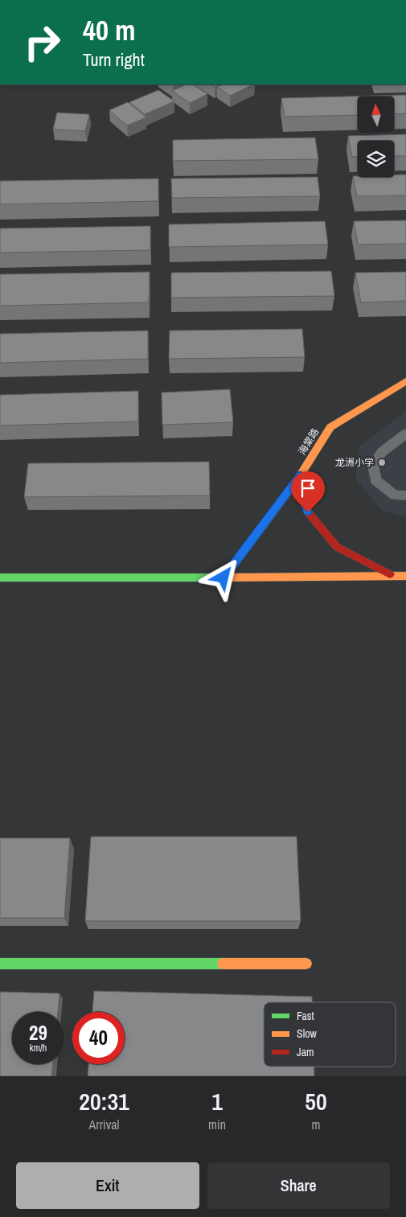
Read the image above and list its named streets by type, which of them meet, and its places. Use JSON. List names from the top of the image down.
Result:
{
  "streets": {
    "street": ["海棠路"]
  },
  "places": ["龙洲小学"],
  "legend": ["Fast", "Slow", "Jam"],
  "north": "top",
  "page": {
    "turn": ["40 m", "Turn right"],
    "speed": "29 km/h",
    "limit": "40",
    "eta": [
      "20:31",
      "Arrival",
      "1",
      "min",
      "50",
      "m"
    ],
    "buttons": ["Exit", "Share"]
  }
}
